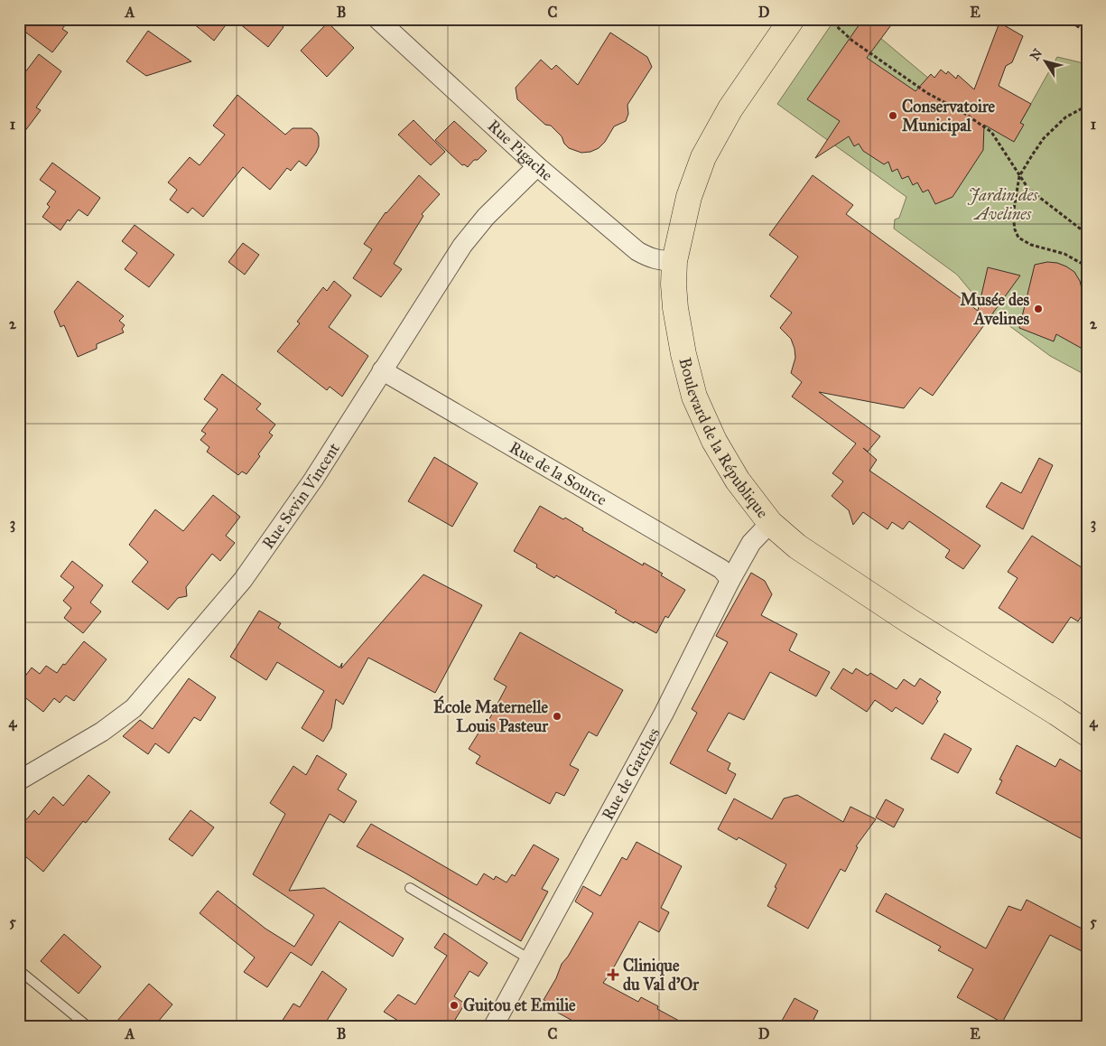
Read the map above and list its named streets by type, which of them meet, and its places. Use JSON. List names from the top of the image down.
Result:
{
  "streets": {
    "main road": ["Boulevard de la République"],
    "street": [
      "Rue Pigache",
      "Rue de la Source",
      "Rue Sevin Vincent",
      "Rue de Garches"
    ]
  },
  "crossings": [
    ["Rue Pigache", "Boulevard de la République"],
    ["Rue Pigache", "Rue Sevin Vincent"],
    ["Boulevard de la République", "Rue de Garches"],
    ["Rue de la Source", "Rue Sevin Vincent"],
    ["Rue de la Source", "Rue de Garches"]
  ],
  "parks": ["Jardin des Avelines"],
  "places": {
    "other": [
      "Conservatoire Municipal",
      "Musée des Avelines",
      "École Maternelle Louis Pasteur",
      "Guitou et Emilie"
    ],
    "health": ["Clinique du Val d'Or"]
  },
  "north": "top left",
  "grid": {
    "columns": [
      "A",
      "B",
      "C",
      "D",
      "E"
    ],
    "rows": [
      "1",
      "2",
      "3",
      "4",
      "5"
    ]
  }
}
